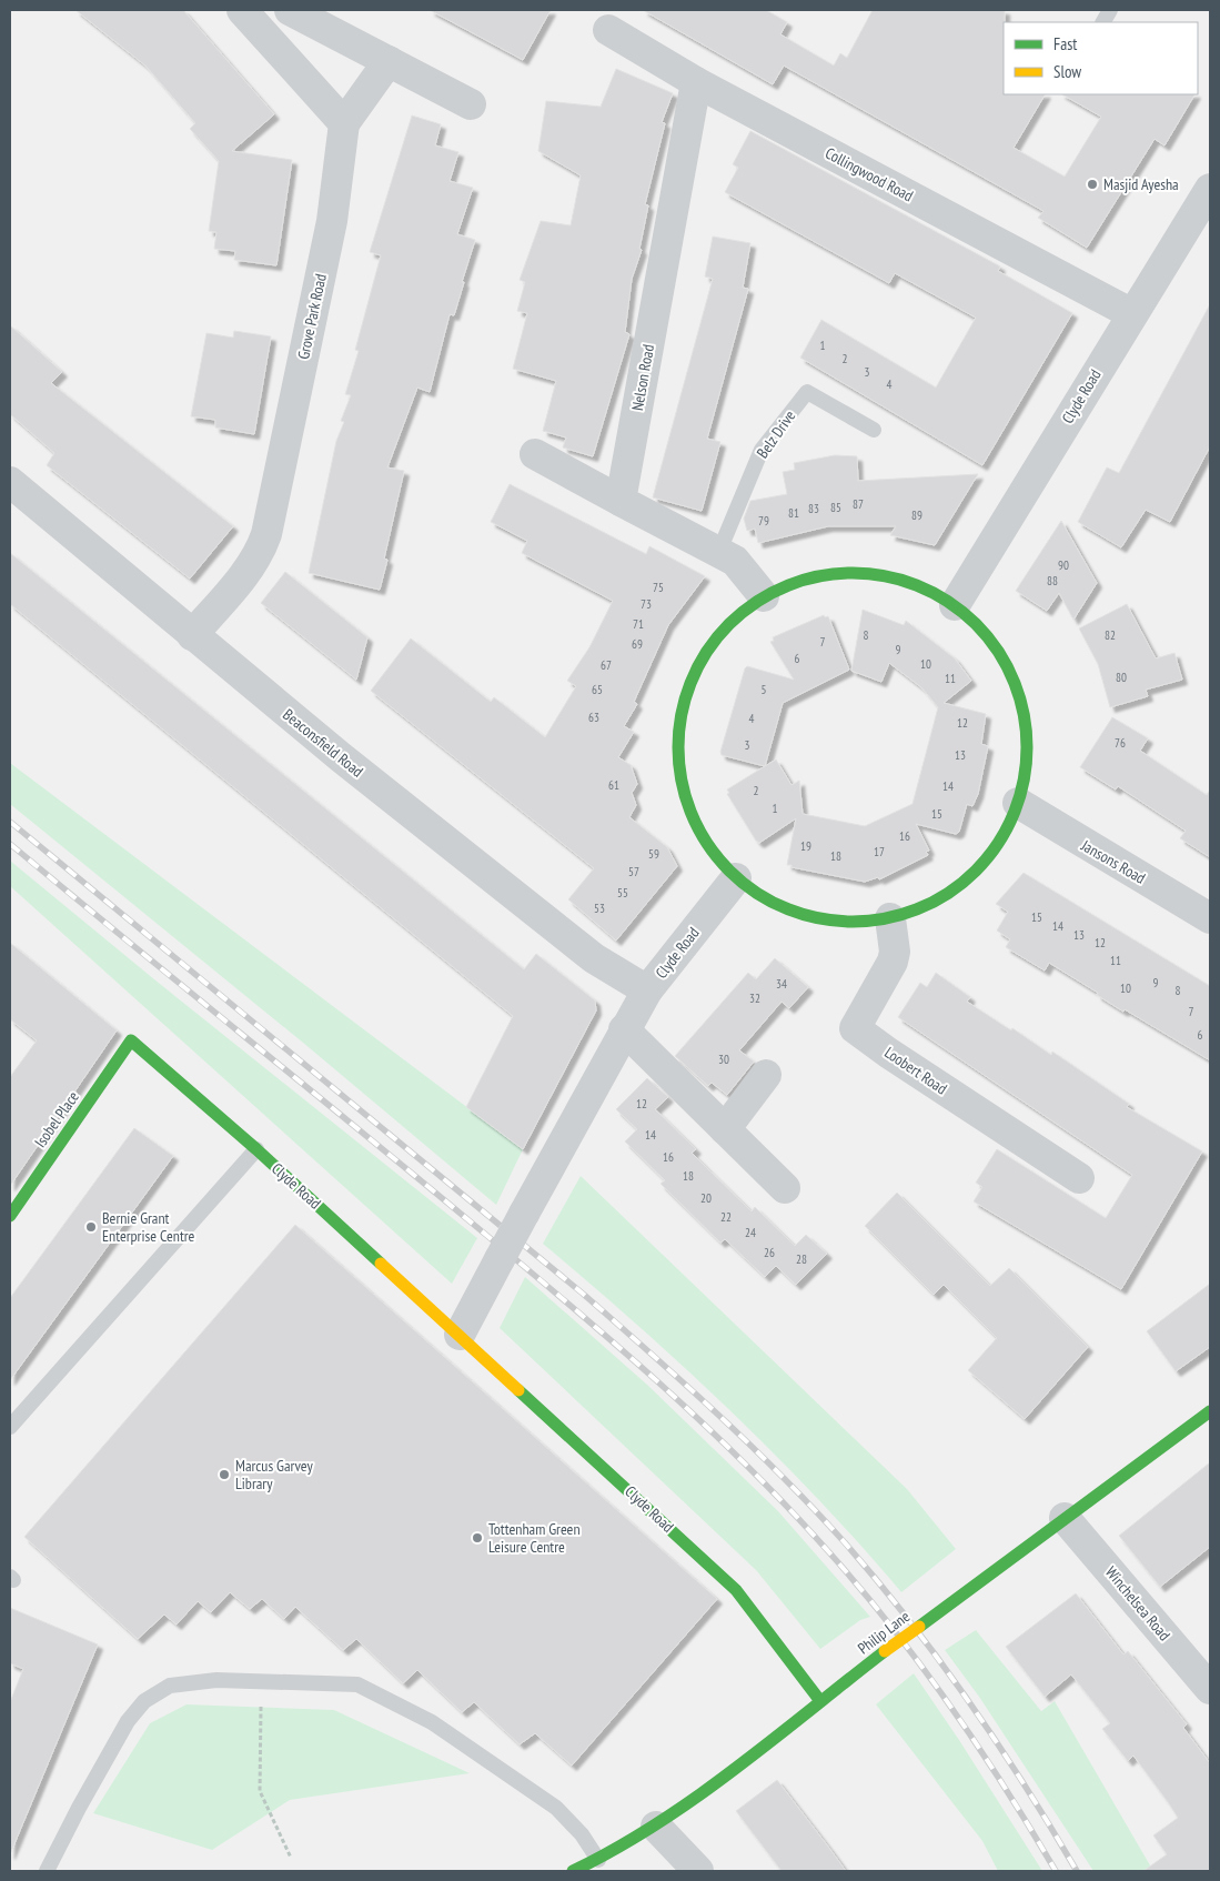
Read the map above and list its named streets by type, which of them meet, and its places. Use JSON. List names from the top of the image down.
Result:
{
  "streets": {
    "street": [
      "Collingwood Road",
      "Grove Park Road",
      "Nelson Road",
      "Clyde Road",
      "Beaconsfield Road",
      "Jansons Road",
      "Loobert Road",
      "Isobel Place",
      "Winchelsea Road",
      "Philip Lane"
    ],
    "lane": ["Belz Drive"]
  },
  "crossings": [
    ["Collingwood Road", "Nelson Road"],
    ["Collingwood Road", "Clyde Road"],
    ["Grove Park Road", "Beaconsfield Road"],
    ["Clyde Road", "Beaconsfield Road"],
    ["Clyde Road", "Isobel Place"],
    ["Clyde Road", "Philip Lane"],
    ["Winchelsea Road", "Philip Lane"]
  ],
  "places": [
    "Masjid Ayesha",
    "Bernie Grant Enterprise Centre",
    "Marcus Garvey Library",
    "Tottenham Green Leisure Centre"
  ],
  "house_numbers": [
    "1",
    "2",
    "3",
    "4",
    "87",
    "85",
    "83",
    "81",
    "89",
    "79",
    "90",
    "88",
    "75",
    "73",
    "71",
    "8",
    "82",
    "7",
    "69",
    "9",
    "6",
    "10",
    "67",
    "80",
    "11",
    "65",
    "5",
    "63",
    "4",
    "12",
    "76",
    "3",
    "13",
    "61",
    "14",
    "2",
    "1",
    "15",
    "16",
    "19",
    "17",
    "59",
    "18",
    "57",
    "55",
    "53",
    "15",
    "14",
    "13",
    "12",
    "11",
    "9",
    "34",
    "10",
    "8",
    "32",
    "7",
    "6",
    "30",
    "12",
    "14",
    "16",
    "18",
    "20",
    "22",
    "24",
    "26",
    "28"
  ],
  "legend": ["Fast", "Slow"]
}
